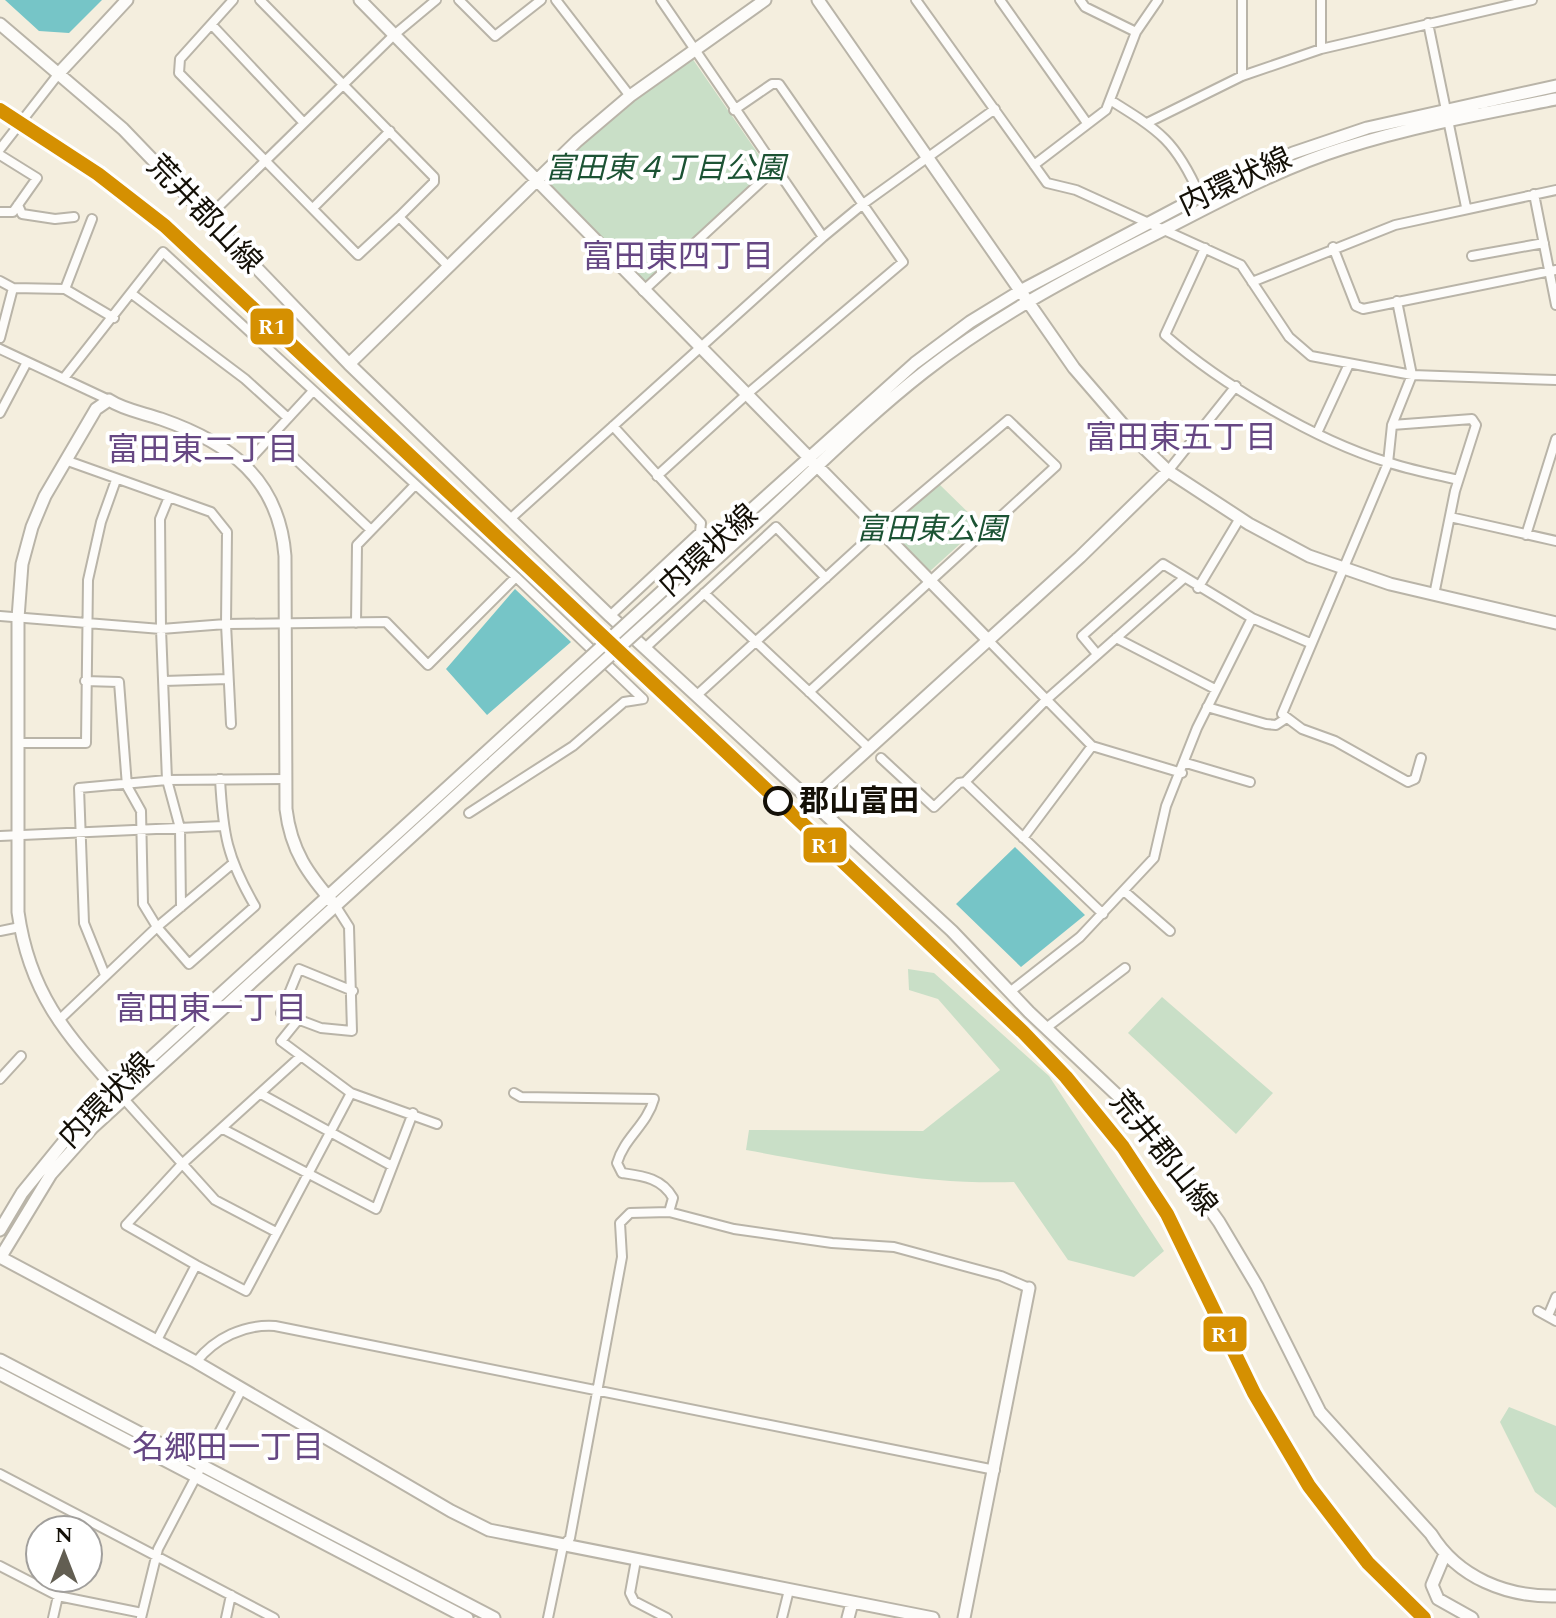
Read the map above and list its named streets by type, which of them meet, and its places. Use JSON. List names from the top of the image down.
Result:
{
  "streets": {
    "street": ["内環状線", "荒井郡山線"]
  },
  "districts": [
    "富田東四丁目",
    "富田東五丁目",
    "富田東二丁目",
    "富田東一丁目",
    "名郷田一丁目"
  ],
  "parks": ["富田東４丁目公園", "富田東公園"],
  "places": ["郡山富田"],
  "lines": ["transit line R1"],
  "north": "top"
}
